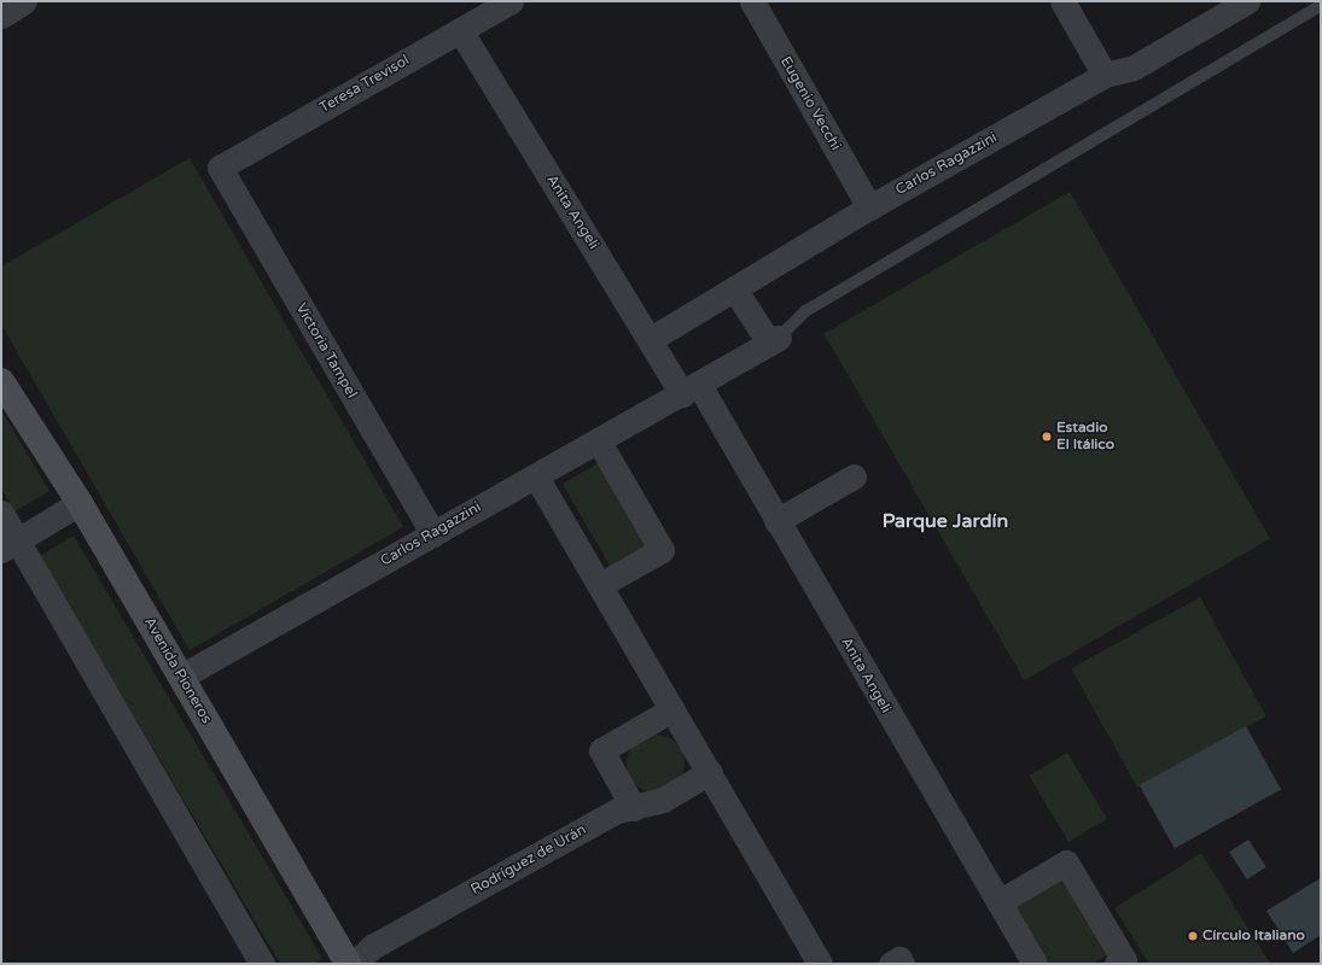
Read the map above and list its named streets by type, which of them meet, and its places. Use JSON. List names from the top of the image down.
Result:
{
  "streets": {
    "main road": ["Avenida Pioneros"],
    "street": [
      "Teresa Trevisol",
      "Eugenio Vecchi",
      "Carlos Ragazzini",
      "Anita Angeli",
      "Victoria Tampel",
      "Rodríguez de Urán"
    ]
  },
  "crossings": [
    ["Teresa Trevisol", "Anita Angeli"],
    ["Teresa Trevisol", "Victoria Tampel"],
    ["Eugenio Vecchi", "Carlos Ragazzini"],
    ["Carlos Ragazzini", "Anita Angeli"],
    ["Carlos Ragazzini", "Victoria Tampel"],
    ["Carlos Ragazzini", "Avenida Pioneros"]
  ],
  "districts": ["Parque Jardín"],
  "places": ["Estadio El Itálico", "Círculo Italiano"]
}
